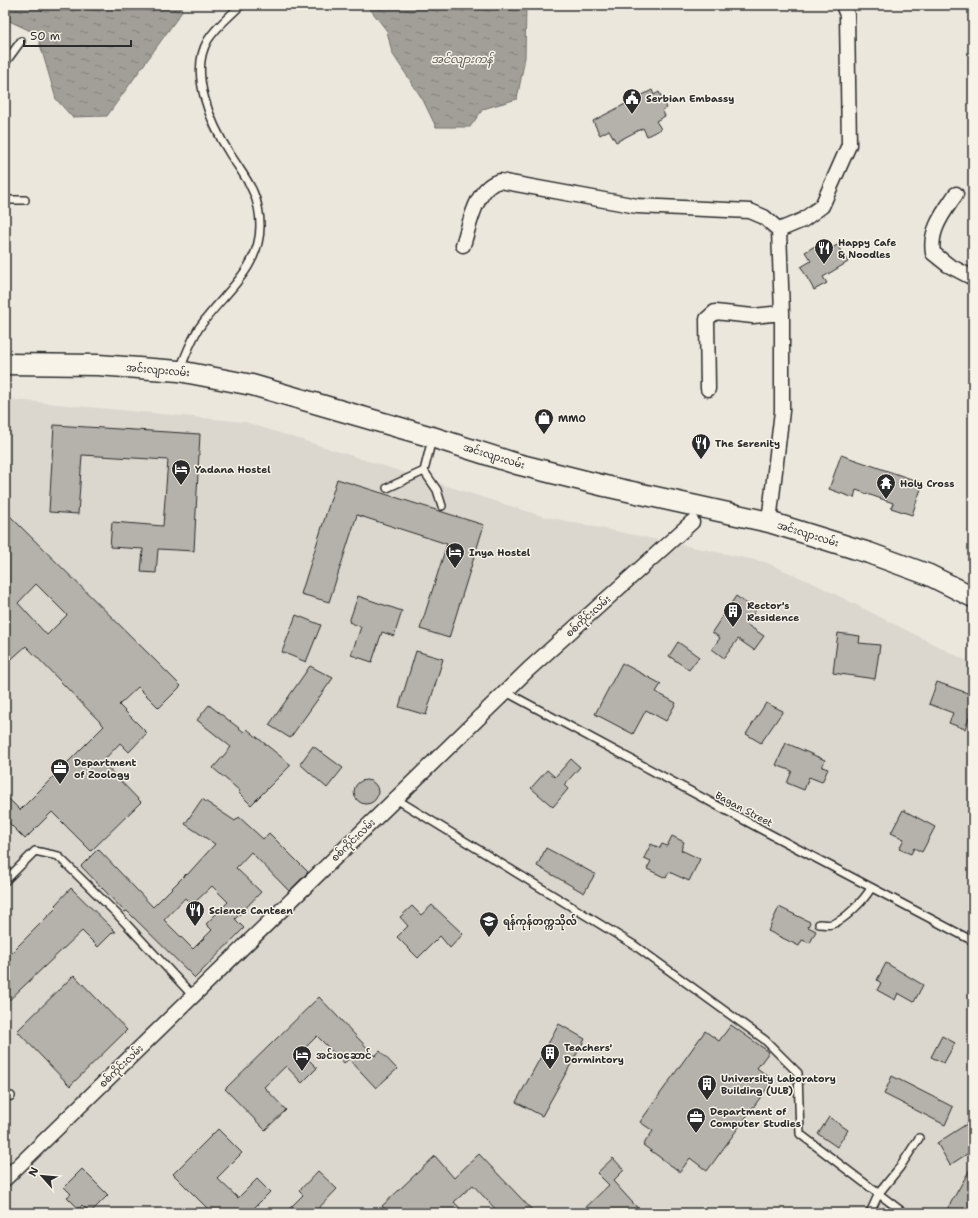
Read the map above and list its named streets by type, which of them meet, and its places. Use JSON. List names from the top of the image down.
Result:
{
  "streets": {
    "main road": ["အင်းလျားလမ်း"],
    "street": ["စစ်ကိုင်းလမ်း"],
    "lane": ["Bagan Street"]
  },
  "crossings": [
    ["အင်းလျားလမ်း", "စစ်ကိုင်းလမ်း"],
    ["စစ်ကိုင်းလမ်း", "Bagan Street"]
  ],
  "water": ["အင်လျားကန်"],
  "places": {
    "public building": ["Serbian Embassy"],
    "restaurant": ["Happy Cafe & Noodles", "The Serenity", "Science Canteen"],
    "shop": ["MMO"],
    "hotel": ["Yadana Hostel", "Inya Hostel", "အင်းဝ‌ဆောင်"],
    "temple": ["Holy Cross"],
    "building": ["Rector's Residence", "Teachers' Dormintory", "University Laboratory Building (ULB)"],
    "office": ["Department of Zoology", "Department of Computer Studies"],
    "school or university": ["ရန်ကုန်တက္ကသိုလ်"]
  },
  "scale_bar": "50 m",
  "north": "top left"
}
